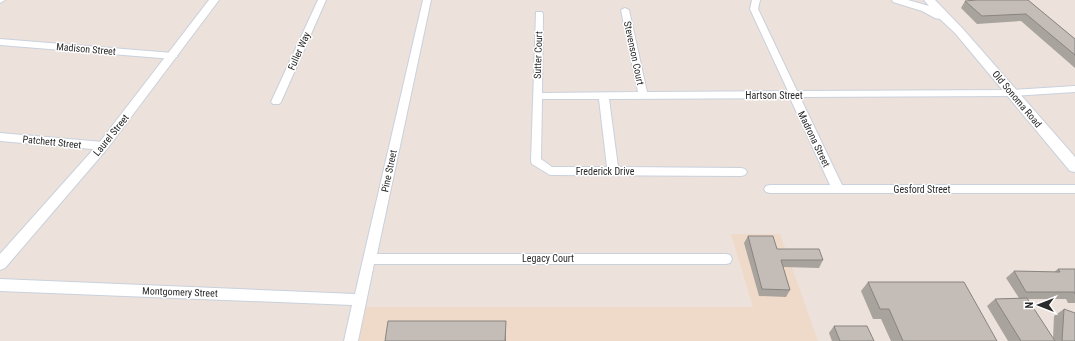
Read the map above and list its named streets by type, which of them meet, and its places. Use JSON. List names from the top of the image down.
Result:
{
  "streets": {
    "main road": ["Old Sonoma Road"],
    "street": [
      "Madison Street",
      "Fuller Way",
      "Stevenson Court",
      "Sutter Court",
      "Hartson Street",
      "Laurel Street",
      "Madrona Street",
      "Patchett Street",
      "Pine Street",
      "Frederick Drive",
      "Gesford Street",
      "Legacy Court",
      "Montgomery Street"
    ]
  },
  "crossings": [
    ["Madison Street", "Laurel Street"],
    ["Stevenson Court", "Hartson Street"],
    ["Sutter Court", "Hartson Street"],
    ["Sutter Court", "Frederick Drive"],
    ["Hartson Street", "Old Sonoma Road"],
    ["Hartson Street", "Madrona Street"],
    ["Hartson Street", "Frederick Drive"],
    ["Laurel Street", "Patchett Street"],
    ["Madrona Street", "Gesford Street"],
    ["Pine Street", "Legacy Court"],
    ["Pine Street", "Montgomery Street"]
  ],
  "north": "left"
}
